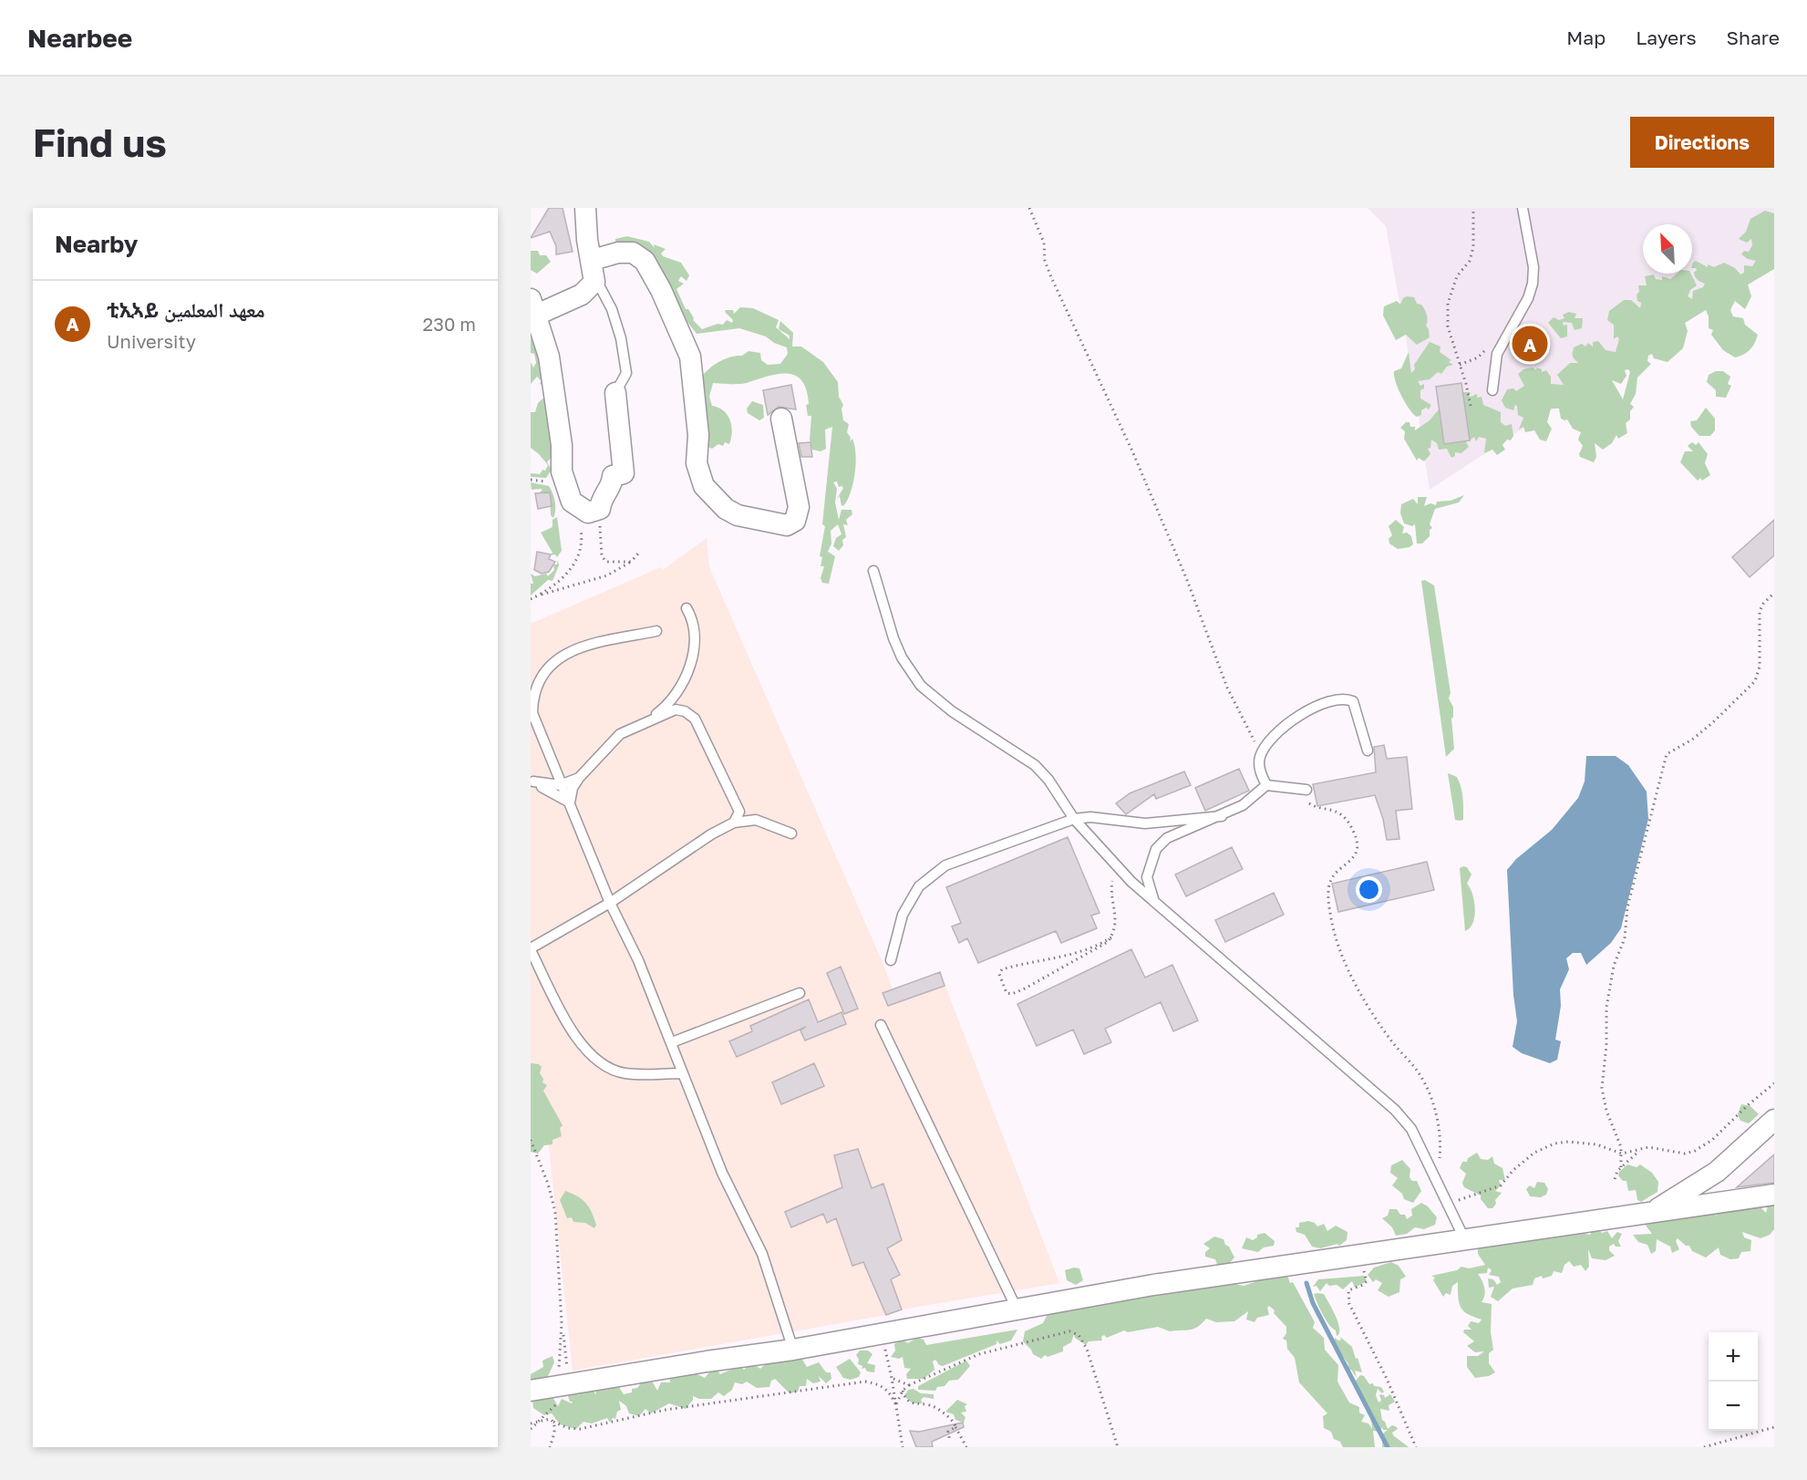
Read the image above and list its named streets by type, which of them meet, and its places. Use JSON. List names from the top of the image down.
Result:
{
  "north": "top left",
  "page": {
    "header": "Nearbee",
    "nav": ["Map", "Layers", "Share"],
    "buttons": "Directions",
    "title": "Find us",
    "heading": "Nearby",
    "list": [
      {
        "mark": "A",
        "name": "ቲኢኣይ معهد المعلمين",
        "note": "University",
        "value": "230 m"
      }
    ],
    "pins": "A",
    "map_buttons": ["+", "−"]
  }
}
